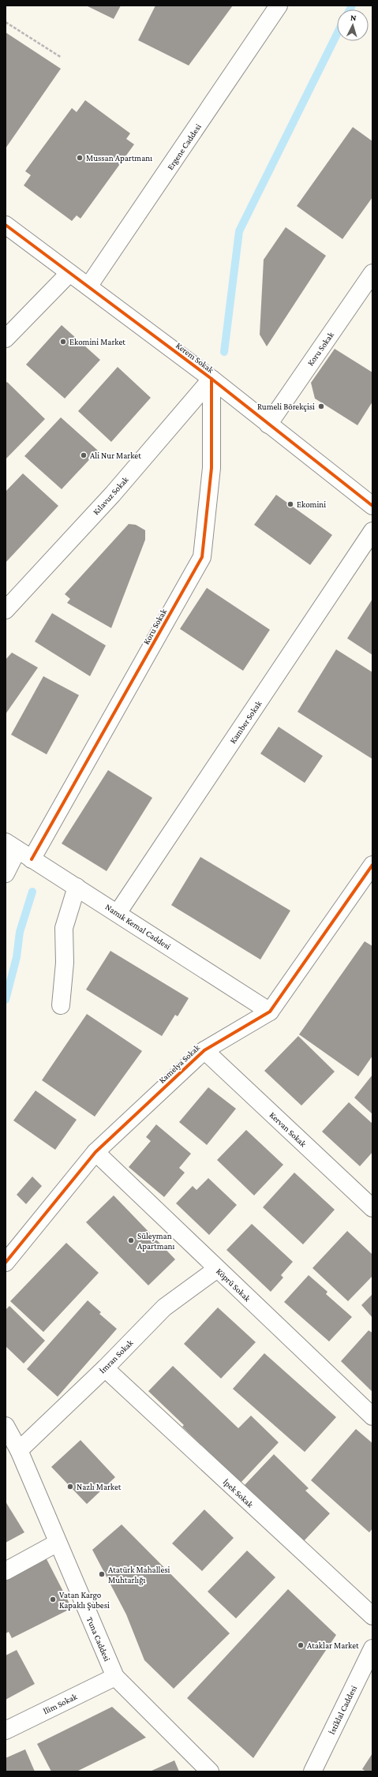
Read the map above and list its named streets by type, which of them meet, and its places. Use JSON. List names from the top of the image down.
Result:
{
  "streets": {
    "street": [
      "Ergene Caddesi",
      "Koru Sokak",
      "Kerem Sokak",
      "Kılavuz Sokak",
      "Kamber Sokak",
      "Namık Kemal Caddesi",
      "Kamelya Sokak",
      "Kervan Sokak",
      "Köprü Sokak",
      "İmran Sokak",
      "İpek Sokak",
      "Tuna Caddesi",
      "İlim Sokak",
      "İstiklal Caddesi"
    ]
  },
  "crossings": [
    ["Ergene Caddesi", "Kerem Sokak"],
    ["Koru Sokak", "Kerem Sokak"],
    ["Koru Sokak", "Kılavuz Sokak"],
    ["Koru Sokak", "Namık Kemal Caddesi"],
    ["Kerem Sokak", "Kılavuz Sokak"],
    ["Kamber Sokak", "Namık Kemal Caddesi"],
    ["Namık Kemal Caddesi", "Kamelya Sokak"],
    ["Kamelya Sokak", "Kervan Sokak"],
    ["Kamelya Sokak", "Köprü Sokak"],
    ["Köprü Sokak", "İmran Sokak"],
    ["İmran Sokak", "İpek Sokak"],
    ["İmran Sokak", "Tuna Caddesi"],
    ["Tuna Caddesi", "İlim Sokak"]
  ],
  "places": [
    "Mussan Apartmanı",
    "Ekomini Market",
    "Rumeli Börekçisi",
    "Ali Nur Market",
    "Ekomini",
    "Süleyman Apartmanı",
    "Nazlı Market",
    "Atatürk Mahallesi Muhtarlığı",
    "Vatan Kargo Kapaklı Şubesi",
    "Ataklar Market"
  ],
  "north": "top"
}
